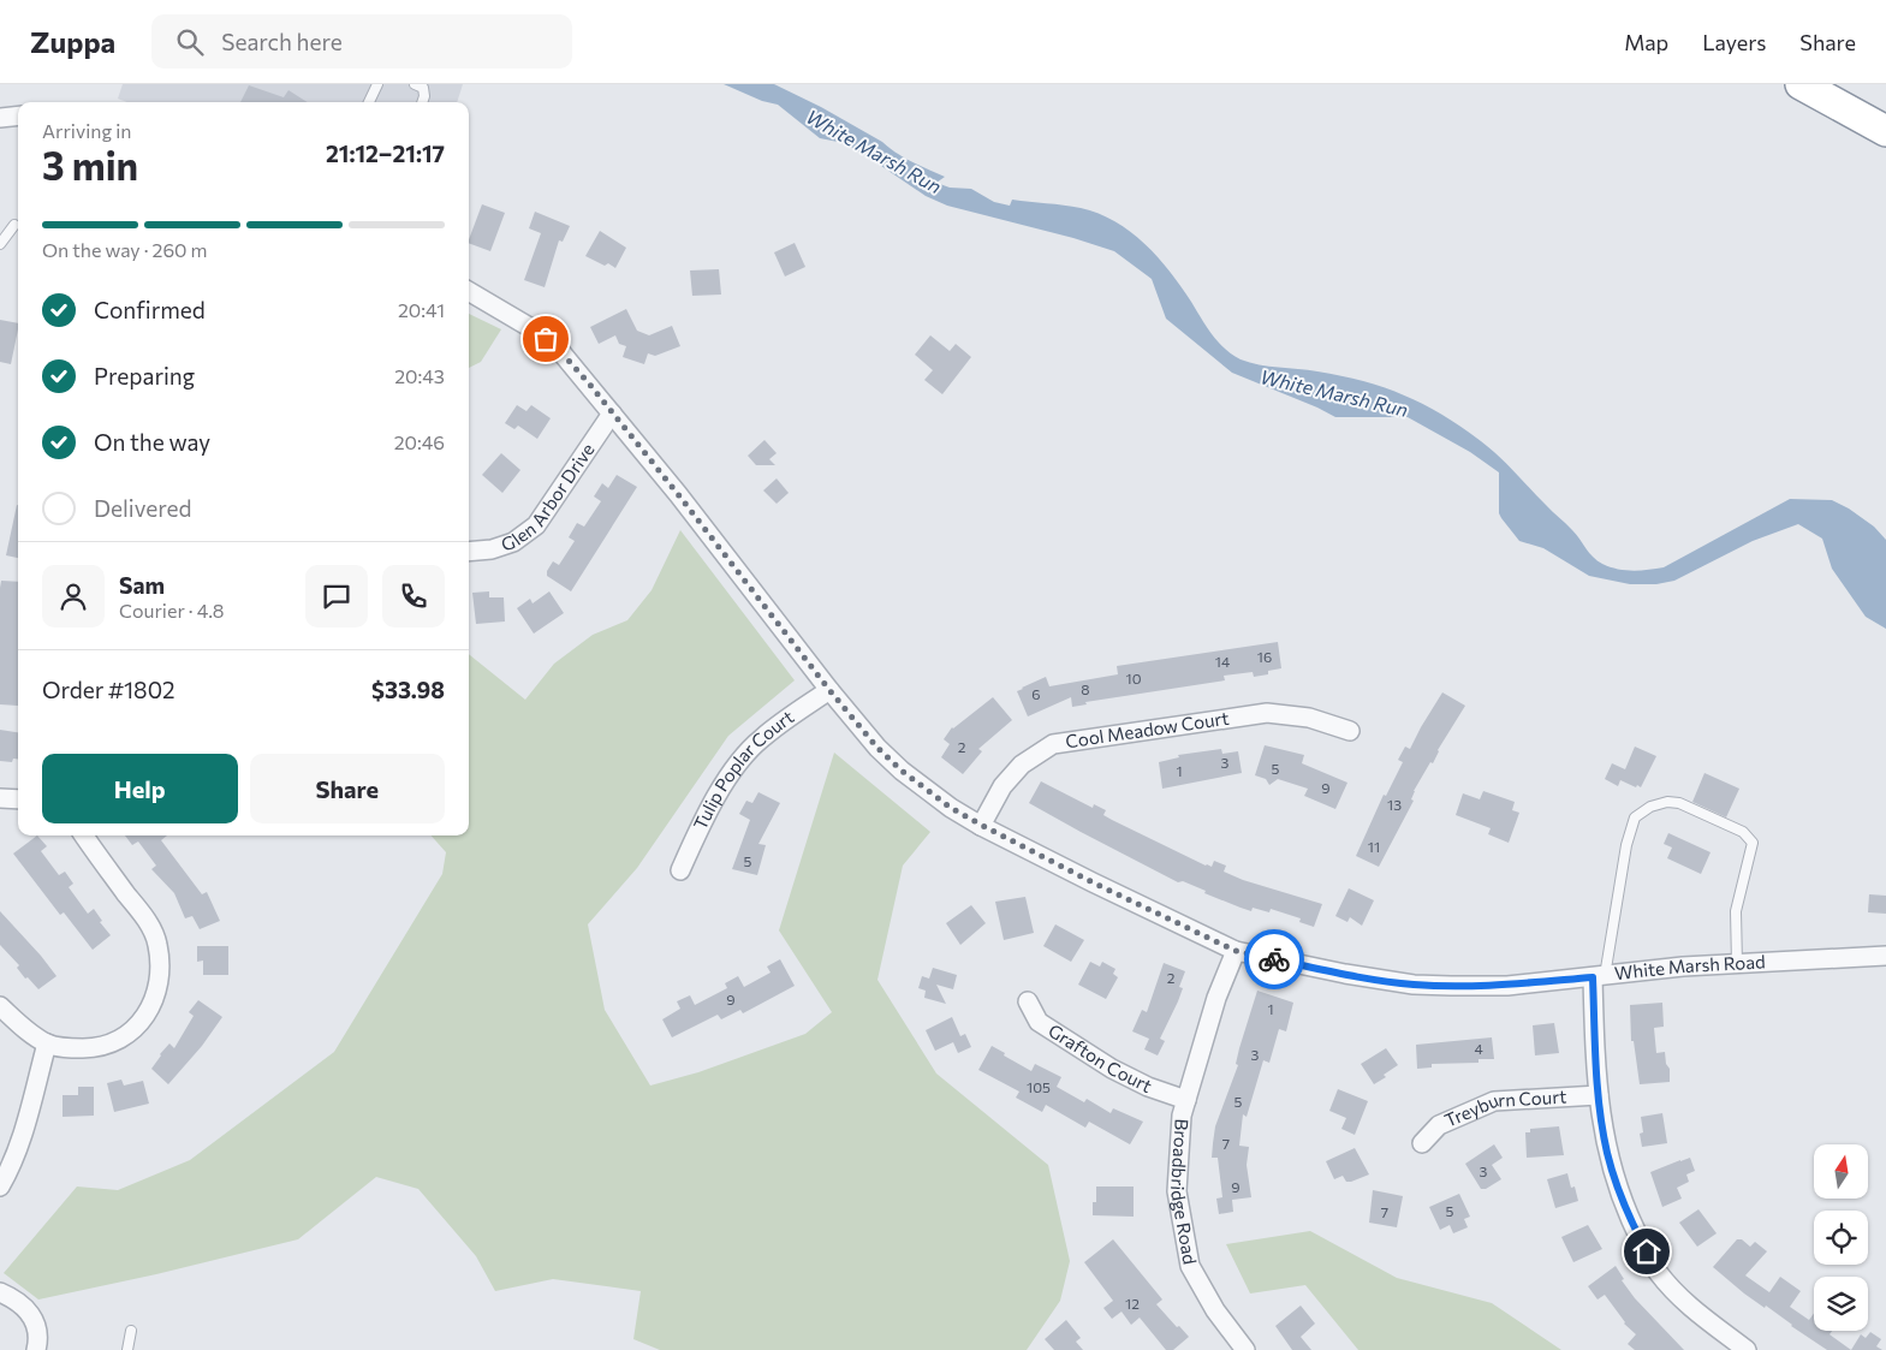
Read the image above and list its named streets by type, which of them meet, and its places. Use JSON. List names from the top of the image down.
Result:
{
  "streets": {
    "street": [
      "Glen Arbor Drive",
      "Cool Meadow Court",
      "Tulip Poplar Court",
      "White Marsh Road",
      "Grafton Court",
      "Treyburn Court",
      "Broadbridge Road"
    ]
  },
  "crossings": [
    ["Glen Arbor Drive", "White Marsh Road"],
    ["Cool Meadow Court", "White Marsh Road"],
    ["Tulip Poplar Court", "White Marsh Road"],
    ["White Marsh Road", "Broadbridge Road"],
    ["Grafton Court", "Broadbridge Road"]
  ],
  "water": ["White Marsh Run"],
  "house_numbers": [
    "16",
    "14",
    "10",
    "8",
    "6",
    "2",
    "3",
    "5",
    "1",
    "9",
    "13",
    "11",
    "5",
    "2",
    "9",
    "1",
    "4",
    "3",
    "105",
    "5",
    "7",
    "3",
    "9",
    "5",
    "7",
    "12"
  ],
  "north": "top",
  "page": {
    "header": "Zuppa",
    "search": "Search here",
    "nav": ["Map", "Layers", "Share"],
    "heading": ["3 min", "Arriving in", "21:12–21:17"],
    "panel": [
      "Sam",
      "Courier · 4.8",
      "Order #1802",
      "$33.98"
    ],
    "bar": "On the way · 260 m",
    "list": [
      ["Confirmed", "20:41"],
      ["Preparing", "20:43"],
      ["On the way", "20:46"],
      "Delivered"
    ],
    "buttons": ["Help", "Share"]
  }
}
